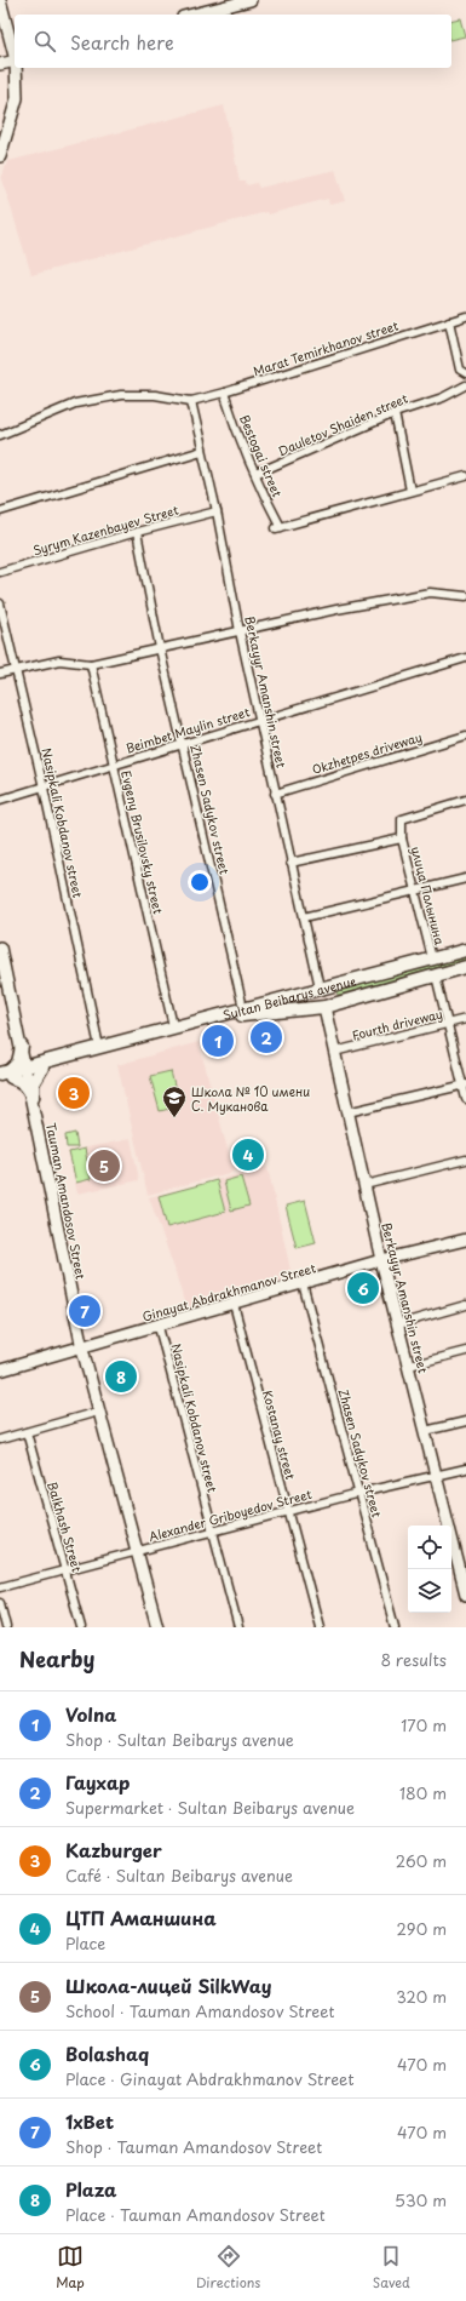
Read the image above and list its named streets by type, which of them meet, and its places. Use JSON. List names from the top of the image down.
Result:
{
  "streets": {
    "main road": ["Sultan Beibarys avenue"],
    "street": [
      "Marat Temirkhanov street",
      "Dauletov Shaiden street",
      "Bestogai street",
      "Syrym Kazenbayev Street",
      "Berkayyr Amanshin street",
      "Beimbet Maylin street",
      "Okzhetpes driveway",
      "Zhasen Sadykov street",
      "Nasipkali Kobdanov street",
      "Evgeny Brusilovsky street",
      "улица Полынина",
      "Fourth driveway",
      "Tauman Amandosov Street",
      "Ginayat Abdrakhmanov Street",
      "Kostanay street",
      "Alexander Griboyedov Street",
      "Balkhash Street"
    ]
  },
  "crossings": [
    ["Marat Temirkhanov street", "Bestogai street"],
    ["Marat Temirkhanov street", "Berkayyr Amanshin street"],
    ["Dauletov Shaiden street", "Bestogai street"],
    ["Syrym Kazenbayev Street", "Berkayyr Amanshin street"],
    ["Syrym Kazenbayev Street", "Zhasen Sadykov street"],
    ["Berkayyr Amanshin street", "Beimbet Maylin street"],
    ["Berkayyr Amanshin street", "Okzhetpes driveway"],
    ["Berkayyr Amanshin street", "Sultan Beibarys avenue"],
    ["Berkayyr Amanshin street", "Fourth driveway"],
    ["Berkayyr Amanshin street", "Ginayat Abdrakhmanov Street"],
    ["Berkayyr Amanshin street", "Alexander Griboyedov Street"],
    ["Beimbet Maylin street", "Zhasen Sadykov street"],
    ["Beimbet Maylin street", "Nasipkali Kobdanov street"],
    ["Beimbet Maylin street", "Evgeny Brusilovsky street"],
    ["Zhasen Sadykov street", "Sultan Beibarys avenue"],
    ["Zhasen Sadykov street", "Ginayat Abdrakhmanov Street"],
    ["Zhasen Sadykov street", "Alexander Griboyedov Street"],
    ["Nasipkali Kobdanov street", "Sultan Beibarys avenue"],
    ["Nasipkali Kobdanov street", "Ginayat Abdrakhmanov Street"],
    ["Nasipkali Kobdanov street", "Alexander Griboyedov Street"],
    ["Evgeny Brusilovsky street", "Sultan Beibarys avenue"],
    ["улица Полынина", "Sultan Beibarys avenue"],
    ["Sultan Beibarys avenue", "Tauman Amandosov Street"],
    ["Tauman Amandosov Street", "Ginayat Abdrakhmanov Street"],
    ["Tauman Amandosov Street", "Alexander Griboyedov Street"],
    ["Ginayat Abdrakhmanov Street", "Kostanay street"],
    ["Kostanay street", "Alexander Griboyedov Street"],
    ["Alexander Griboyedov Street", "Balkhash Street"]
  ],
  "places": {
    "school or university": ["Школа № 10 имени С. Муканова"]
  },
  "page": {
    "search": "Search here",
    "pins": [
      "2",
      "1",
      "3",
      "4",
      "5",
      "6",
      "7",
      "8"
    ],
    "heading": ["Nearby", "8 results"],
    "list": [
      {
        "mark": "1",
        "name": "Volna",
        "note": "Shop · Sultan Beibarys avenue",
        "value": "170 m"
      },
      {
        "mark": "2",
        "name": "Гаухар",
        "note": "Supermarket · Sultan Beibarys avenue",
        "value": "180 m"
      },
      {
        "mark": "3",
        "name": "Kazburger",
        "note": "Café · Sultan Beibarys avenue",
        "value": "260 m"
      },
      {
        "mark": "4",
        "name": "ЦТП Аманшина",
        "note": "Place",
        "value": "290 m"
      },
      {
        "mark": "5",
        "name": "Школа-лицей SilkWay",
        "note": "School · Tauman Amandosov Street",
        "value": "320 m"
      },
      {
        "mark": "6",
        "name": "Bolashaq",
        "note": "Place · Ginayat Abdrakhmanov Street",
        "value": "470 m"
      },
      {
        "mark": "7",
        "name": "1xBet",
        "note": "Shop · Tauman Amandosov Street",
        "value": "470 m"
      },
      {
        "mark": "8",
        "name": "Plaza",
        "note": "Place · Tauman Amandosov Street",
        "value": "530 m"
      }
    ],
    "nav": ["Map", "Directions", "Saved"]
  }
}
